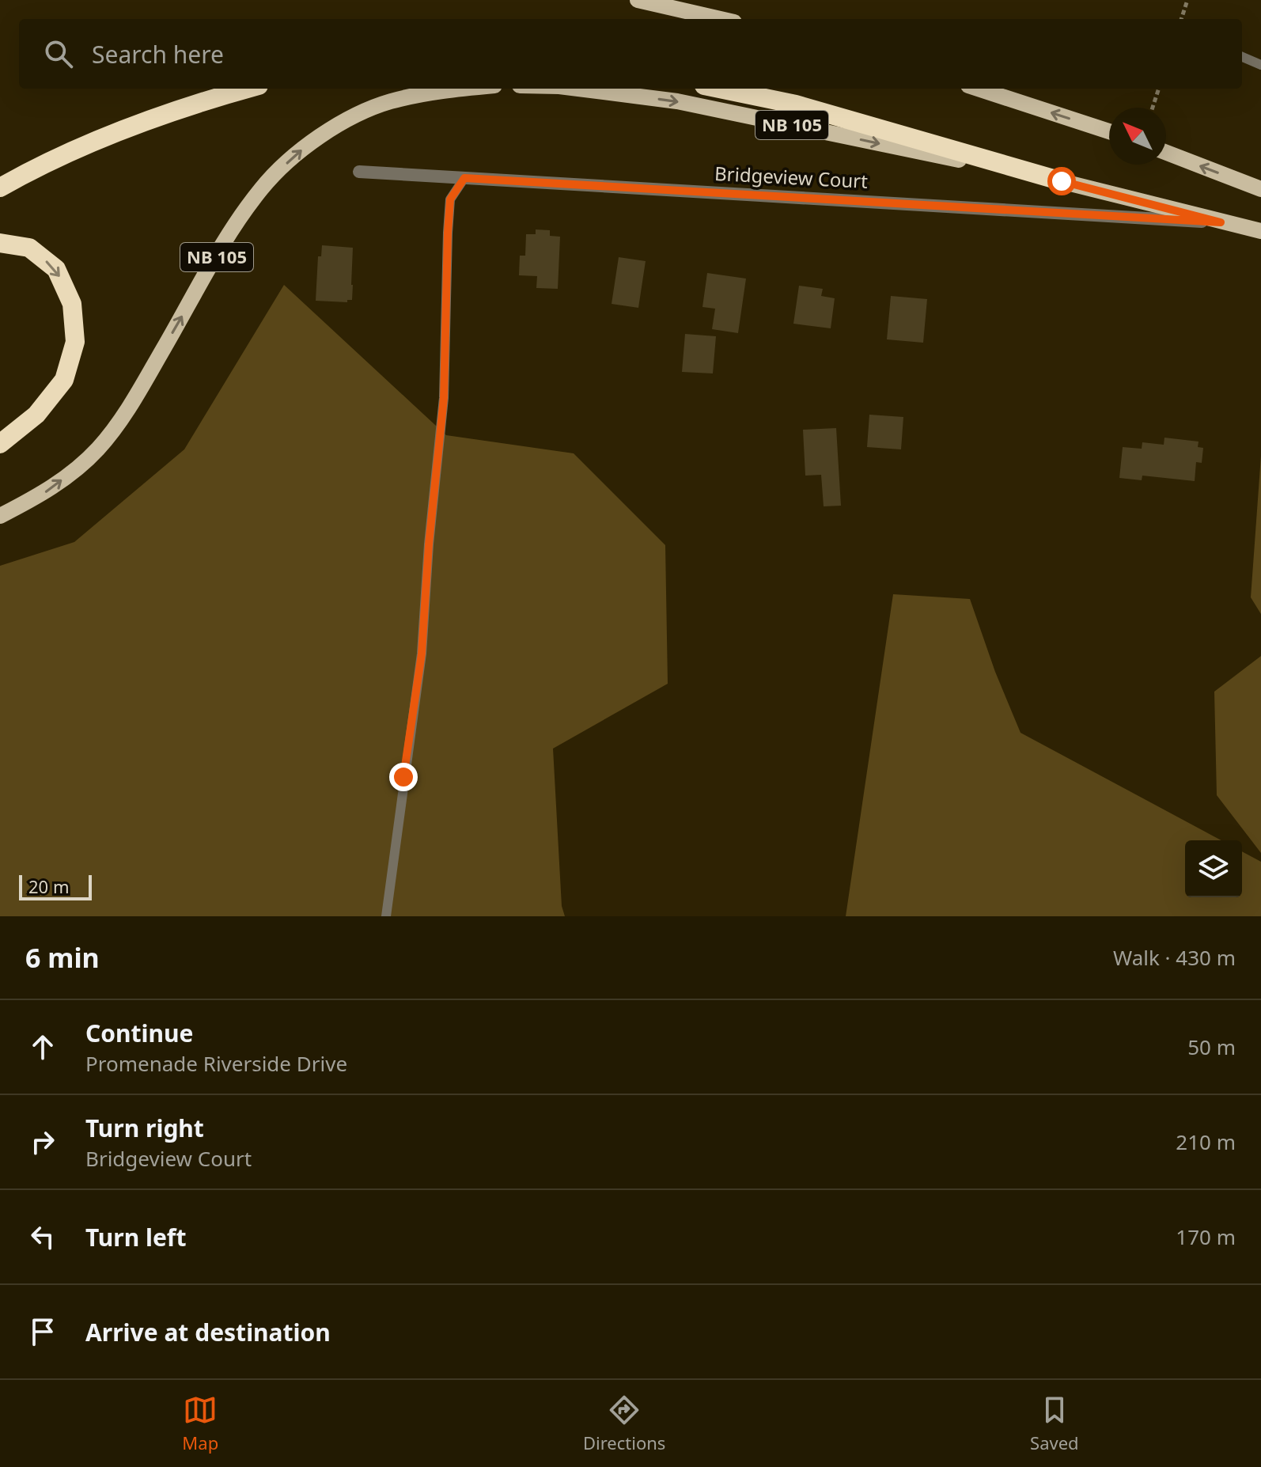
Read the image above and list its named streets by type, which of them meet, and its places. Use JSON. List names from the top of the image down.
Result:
{
  "streets": {
    "main road": ["NB 105"],
    "street": ["Bridgeview Court"]
  },
  "crossings": [
    ["NB 105", "Bridgeview Court"]
  ],
  "scale_bar": "20 m",
  "north": "top left",
  "page": {
    "search": "Search here",
    "scale": "20 m",
    "heading": ["6 min", "Walk · 430 m"],
    "list": [
      ["Continue", "Promenade Riverside Drive", "50 m"],
      ["Turn right", "Bridgeview Court", "210 m"],
      ["Turn left", "170 m"],
      "Arrive at destination"
    ],
    "nav": ["Map", "Directions", "Saved"]
  }
}
